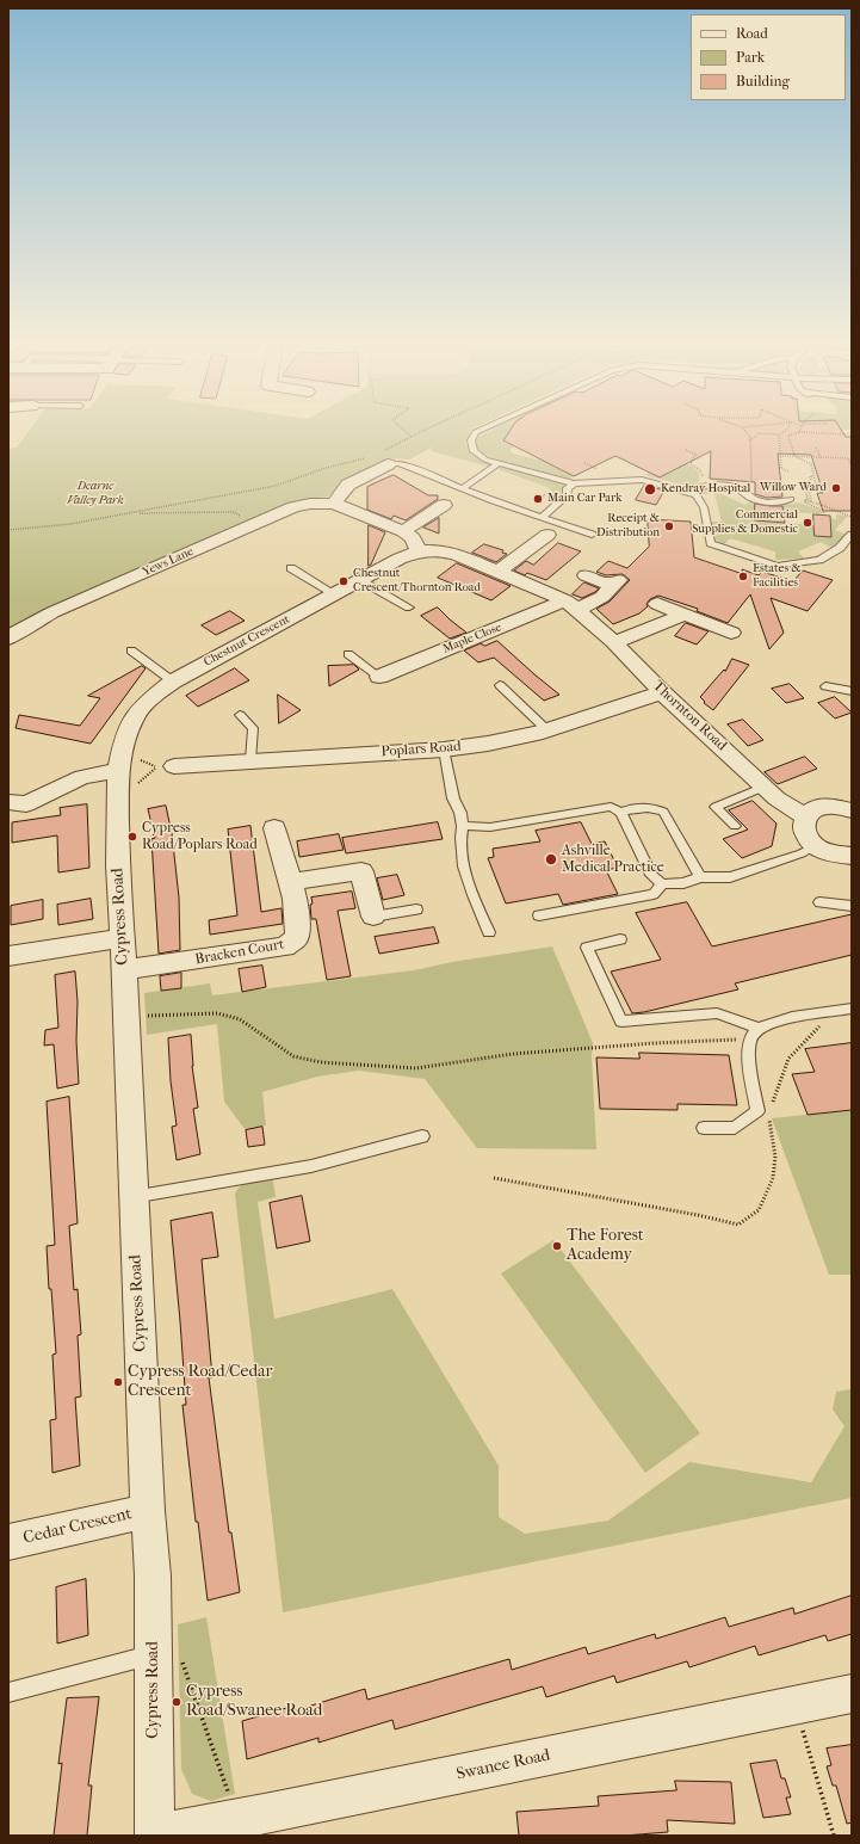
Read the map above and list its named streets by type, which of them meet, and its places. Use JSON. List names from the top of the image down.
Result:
{
  "streets": {
    "street": [
      "Yews Lane",
      "Maple Close",
      "Chestnut Crescent",
      "Thornton Road",
      "Poplars Road",
      "Cypress Road",
      "Bracken Court",
      "Cedar Crescent",
      "Swanee Road"
    ]
  },
  "crossings": [
    ["Maple Close", "Thornton Road"],
    ["Chestnut Crescent", "Thornton Road"],
    ["Chestnut Crescent", "Cypress Road"],
    ["Thornton Road", "Poplars Road"],
    ["Cypress Road", "Bracken Court"],
    ["Cypress Road", "Cedar Crescent"],
    ["Cypress Road", "Swanee Road"]
  ],
  "parks": ["Dearne Valley Park"],
  "places": [
    "Willow Ward",
    "Kendray Hospital",
    "Main Car Park",
    "Commercial Supplies & Domestic",
    "Receipt & Distribution",
    "Estates & Facilities",
    "Chestnut Crescent/Thornton Road",
    "Cypress Road/Poplars Road",
    "Ashville Medical Practice",
    "The Forest Academy",
    "Cypress Road/Cedar Crescent",
    "Cypress Road/Swanee Road"
  ],
  "legend": ["Road", "Park", "Building"]
}
